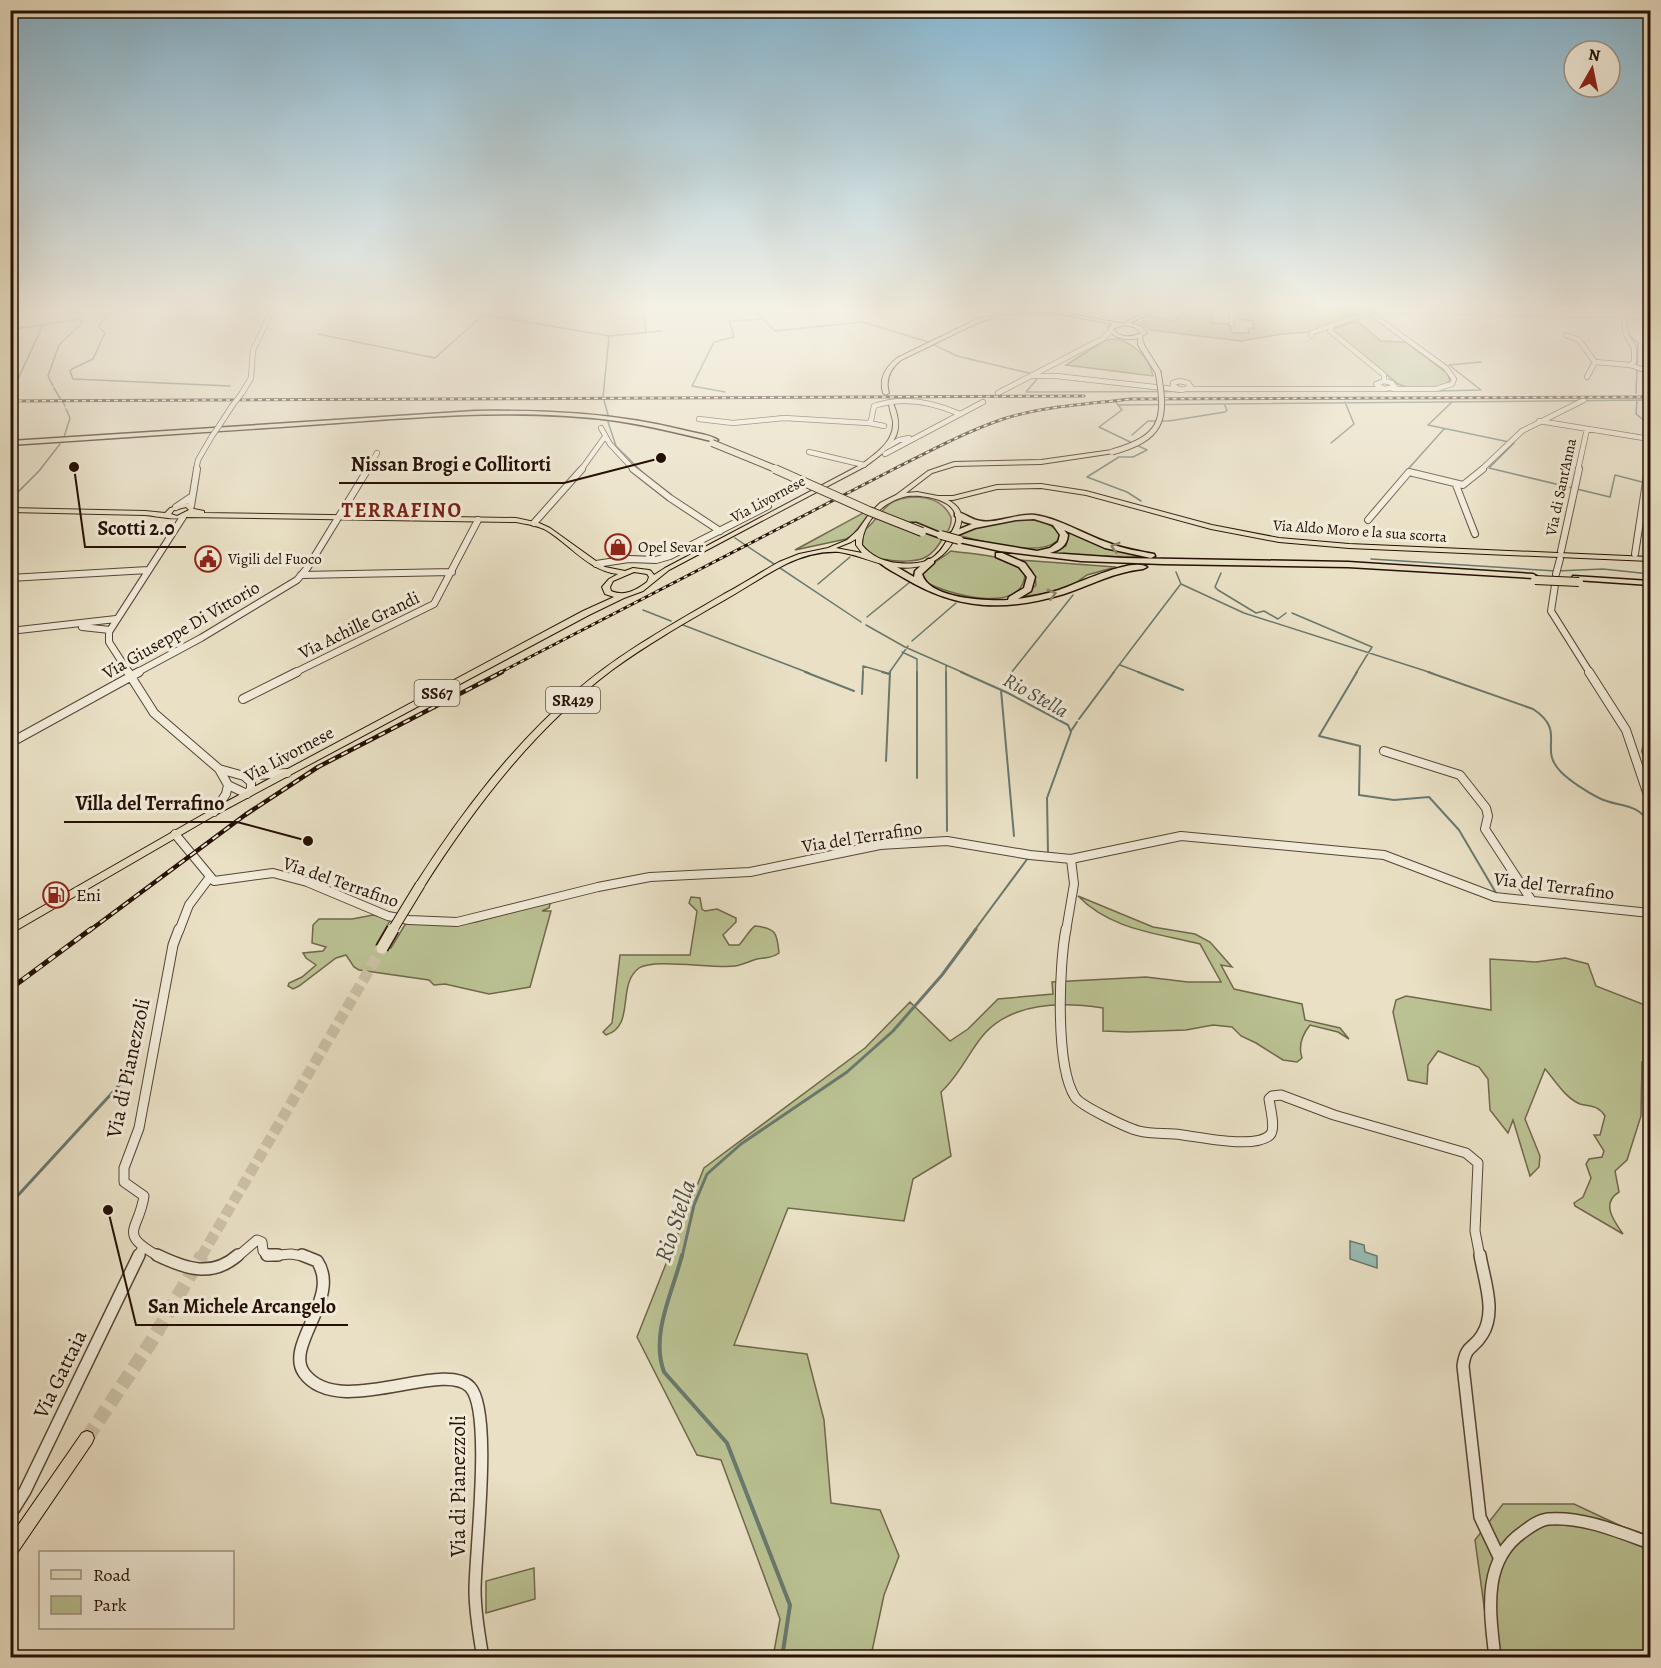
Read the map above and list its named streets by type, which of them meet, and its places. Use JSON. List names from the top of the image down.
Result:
{
  "streets": {
    "main road": [
      "Via Livornese",
      "Via Aldo Moro e la sua scorta",
      "SS67",
      "SR429"
    ],
    "street": [
      "Via di Sant'Anna",
      "Via Achille Grandi",
      "Via Giuseppe Di Vittorio",
      "Via del Terrafino",
      "Via di Pianezzoli",
      "Via Gattaia"
    ]
  },
  "crossings": [
    ["Via Livornese", "SS67"],
    ["Via Aldo Moro e la sua scorta", "SR429"],
    ["Via del Terrafino", "Via di Pianezzoli"],
    ["Via di Pianezzoli", "Via Gattaia"]
  ],
  "districts": ["TERRAFINO"],
  "water": ["Rio Stella"],
  "places": {
    "other": [
      "Nissan Brogi e Collitorti",
      "Scotti 2.0",
      "Villa del Terrafino",
      "San Michele Arcangelo"
    ],
    "shop": ["Opel Sevar"],
    "public building": ["Vigili del Fuoco"],
    "fuel station": ["Eni"]
  },
  "legend": ["Road", "Park"],
  "north": "top"
}
